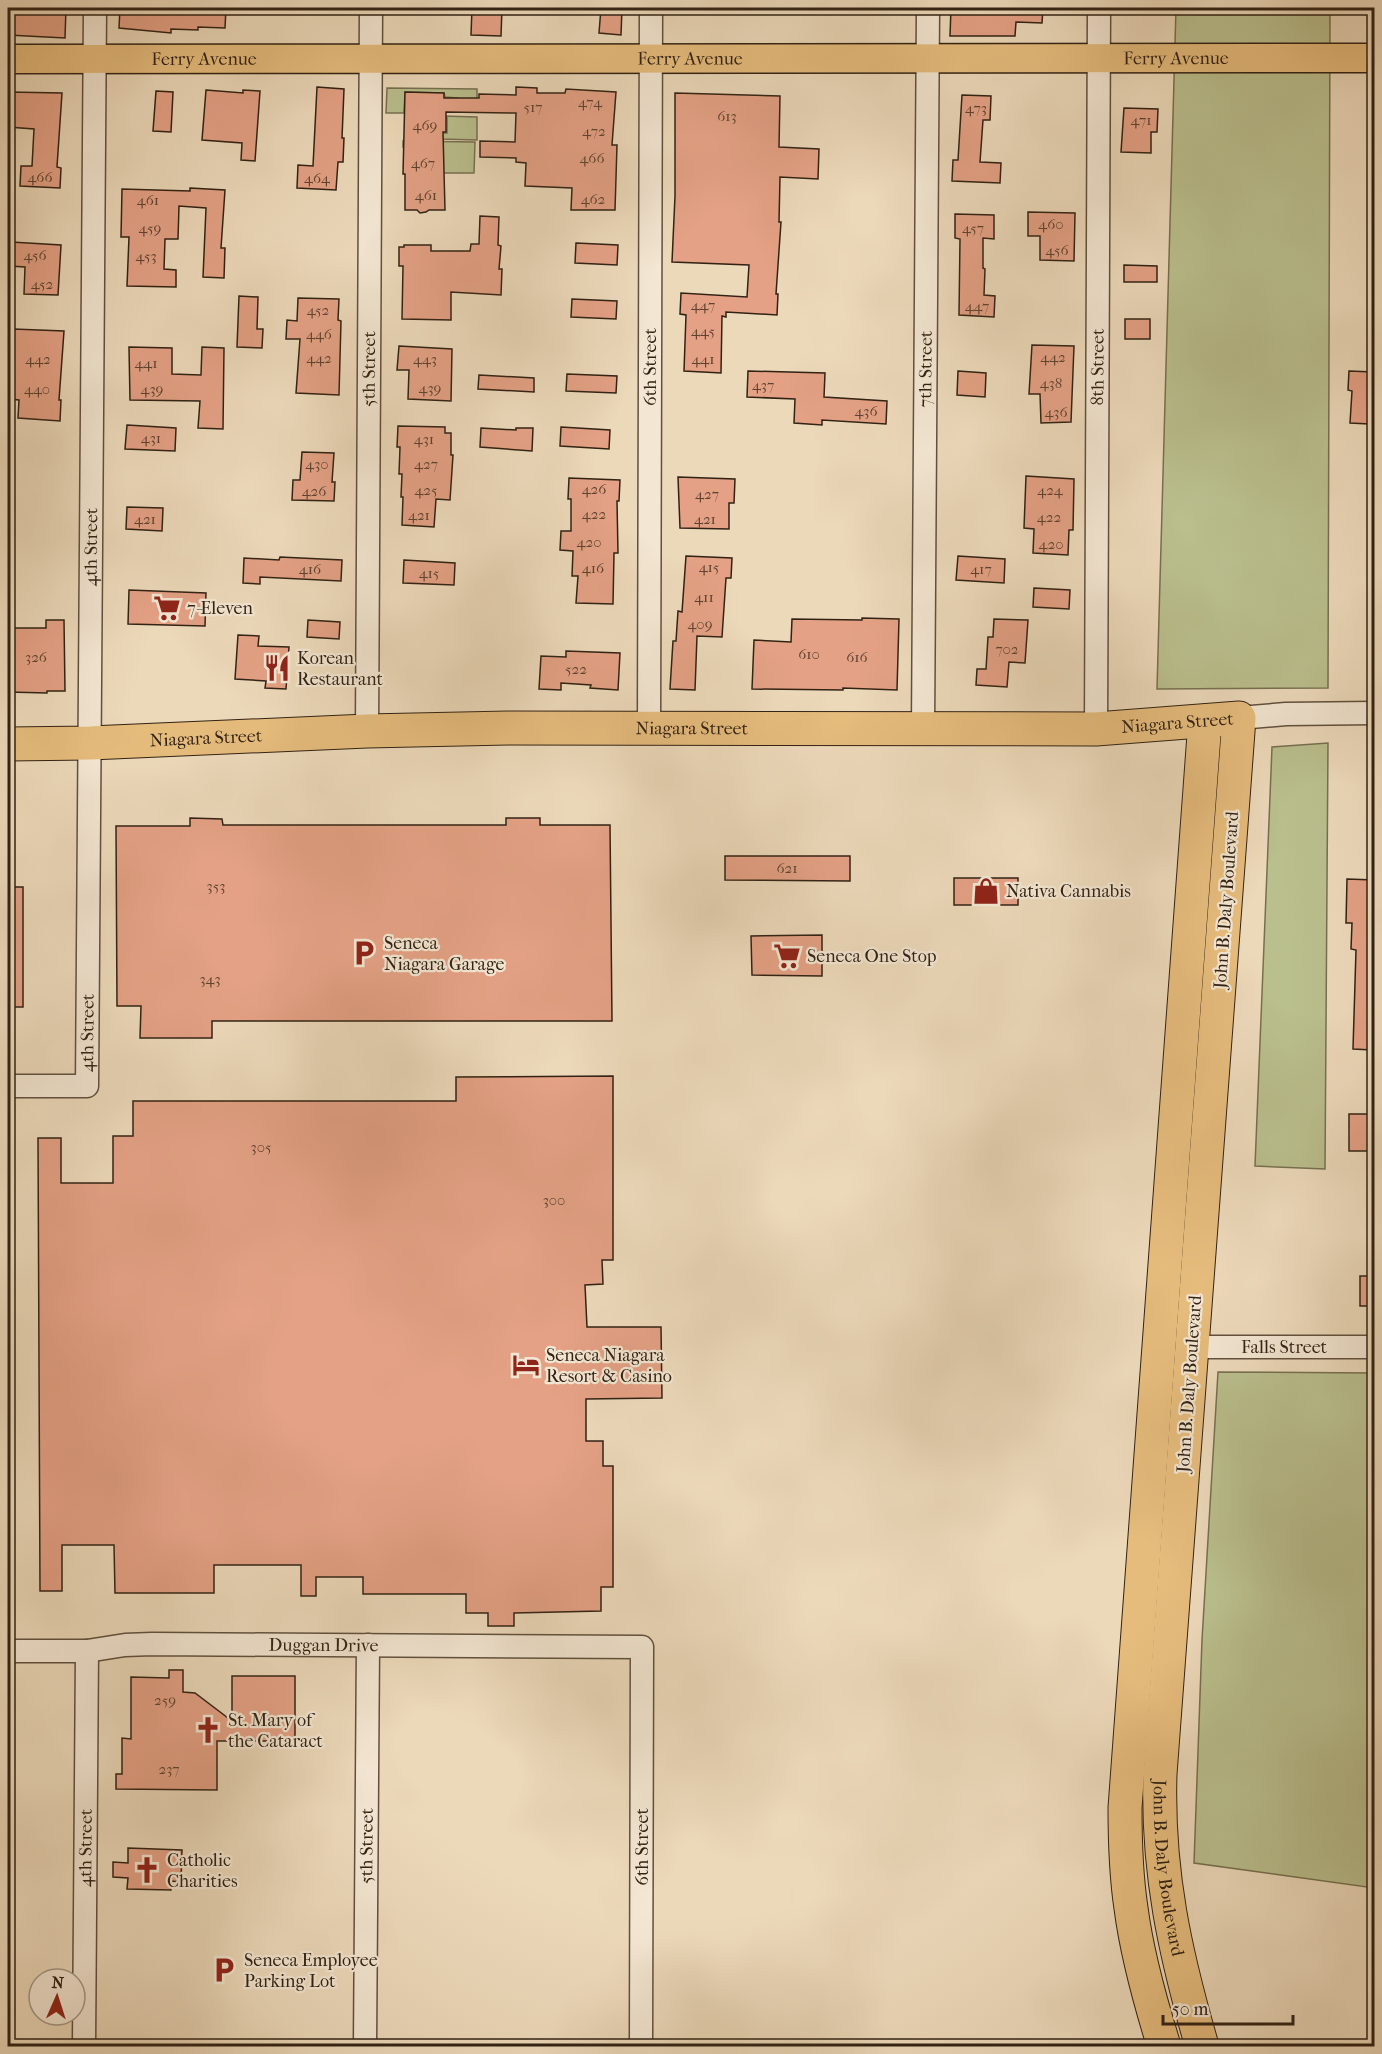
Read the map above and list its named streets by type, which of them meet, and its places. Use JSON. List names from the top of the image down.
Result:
{
  "streets": {
    "highway": ["Niagara Street", "John B. Daly Boulevard"],
    "main road": ["Ferry Avenue"],
    "street": [
      "6th Street",
      "7th Street",
      "8th Street",
      "5th Street",
      "4th Street",
      "Falls Street",
      "Duggan Drive"
    ]
  },
  "crossings": [
    ["Ferry Avenue", "6th Street"],
    ["Ferry Avenue", "7th Street"],
    ["Ferry Avenue", "8th Street"],
    ["Ferry Avenue", "5th Street"],
    ["Ferry Avenue", "4th Street"],
    ["6th Street", "Niagara Street"],
    ["6th Street", "Duggan Drive"],
    ["7th Street", "Niagara Street"],
    ["8th Street", "Niagara Street"],
    ["5th Street", "Niagara Street"],
    ["5th Street", "Duggan Drive"],
    ["4th Street", "Niagara Street"],
    ["4th Street", "Duggan Drive"],
    ["Niagara Street", "John B. Daly Boulevard"],
    ["John B. Daly Boulevard", "Falls Street"]
  ],
  "places": {
    "supermarket": ["7-Eleven", "Seneca One Stop"],
    "restaurant": ["Korean Restaurant"],
    "shop": ["Nativa Cannabis"],
    "parking": ["Seneca Niagara Garage", "Seneca Employee Parking Lot"],
    "hotel": ["Seneca Niagara Resort & Casino"],
    "church": ["St. Mary of the Cataract", "Catholic Charities"]
  },
  "house_numbers": [
    "474",
    "517",
    "473",
    "613",
    "471",
    "469",
    "472",
    "466",
    "467",
    "466",
    "464",
    "461",
    "462",
    "461",
    "460",
    "459",
    "457",
    "456",
    "456",
    "453",
    "452",
    "447",
    "447",
    "452",
    "445",
    "446",
    "442",
    "442",
    "442",
    "443",
    "441",
    "441",
    "438",
    "437",
    "439",
    "440",
    "439",
    "436",
    "436",
    "431",
    "431",
    "430",
    "427",
    "426",
    "425",
    "424",
    "426",
    "427",
    "422",
    "421",
    "422",
    "421",
    "421",
    "420",
    "420",
    "415",
    "416",
    "416",
    "417",
    "415",
    "411",
    "409",
    "702",
    "610",
    "326",
    "616",
    "522",
    "621",
    "353",
    "343",
    "305",
    "300",
    "259",
    "237"
  ],
  "scale_bar": "50 m",
  "north": "top"
}
